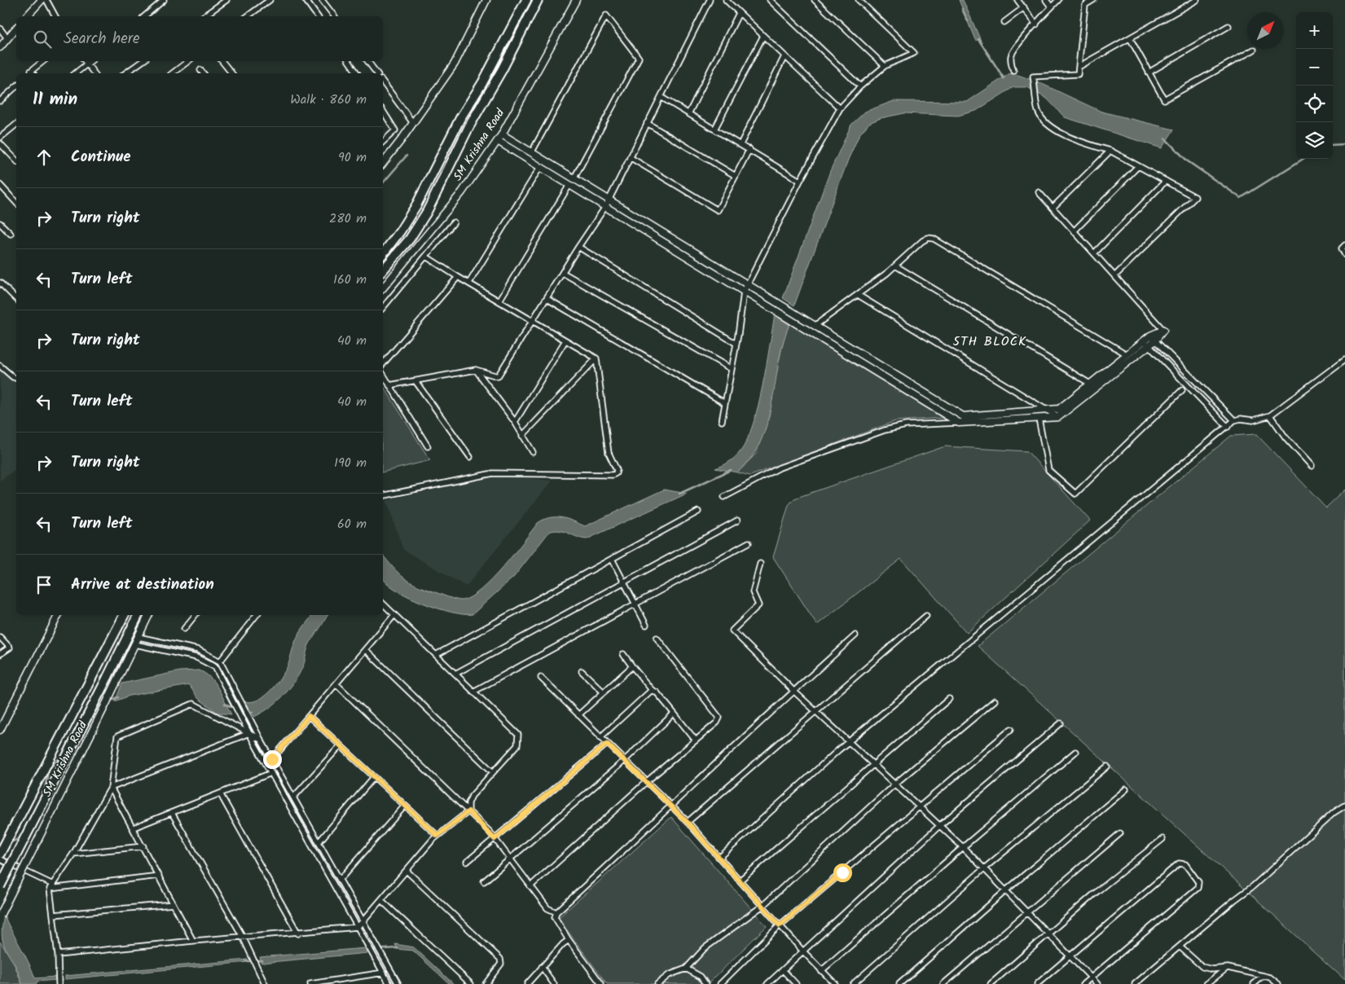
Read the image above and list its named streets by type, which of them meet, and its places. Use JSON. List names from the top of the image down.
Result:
{
  "streets": {
    "highway": ["SM Krishna Road"]
  },
  "districts": ["5TH BLOCK"],
  "north": "top right",
  "page": {
    "map_buttons": ["+", "−"],
    "search": "Search here",
    "heading": ["11 min", "Walk · 860 m"],
    "list": [
      ["Continue", "90 m"],
      ["Turn right", "280 m"],
      ["Turn left", "160 m"],
      ["Turn right", "40 m"],
      ["Turn left", "40 m"],
      ["Turn right", "190 m"],
      ["Turn left", "60 m"],
      "Arrive at destination"
    ]
  }
}
